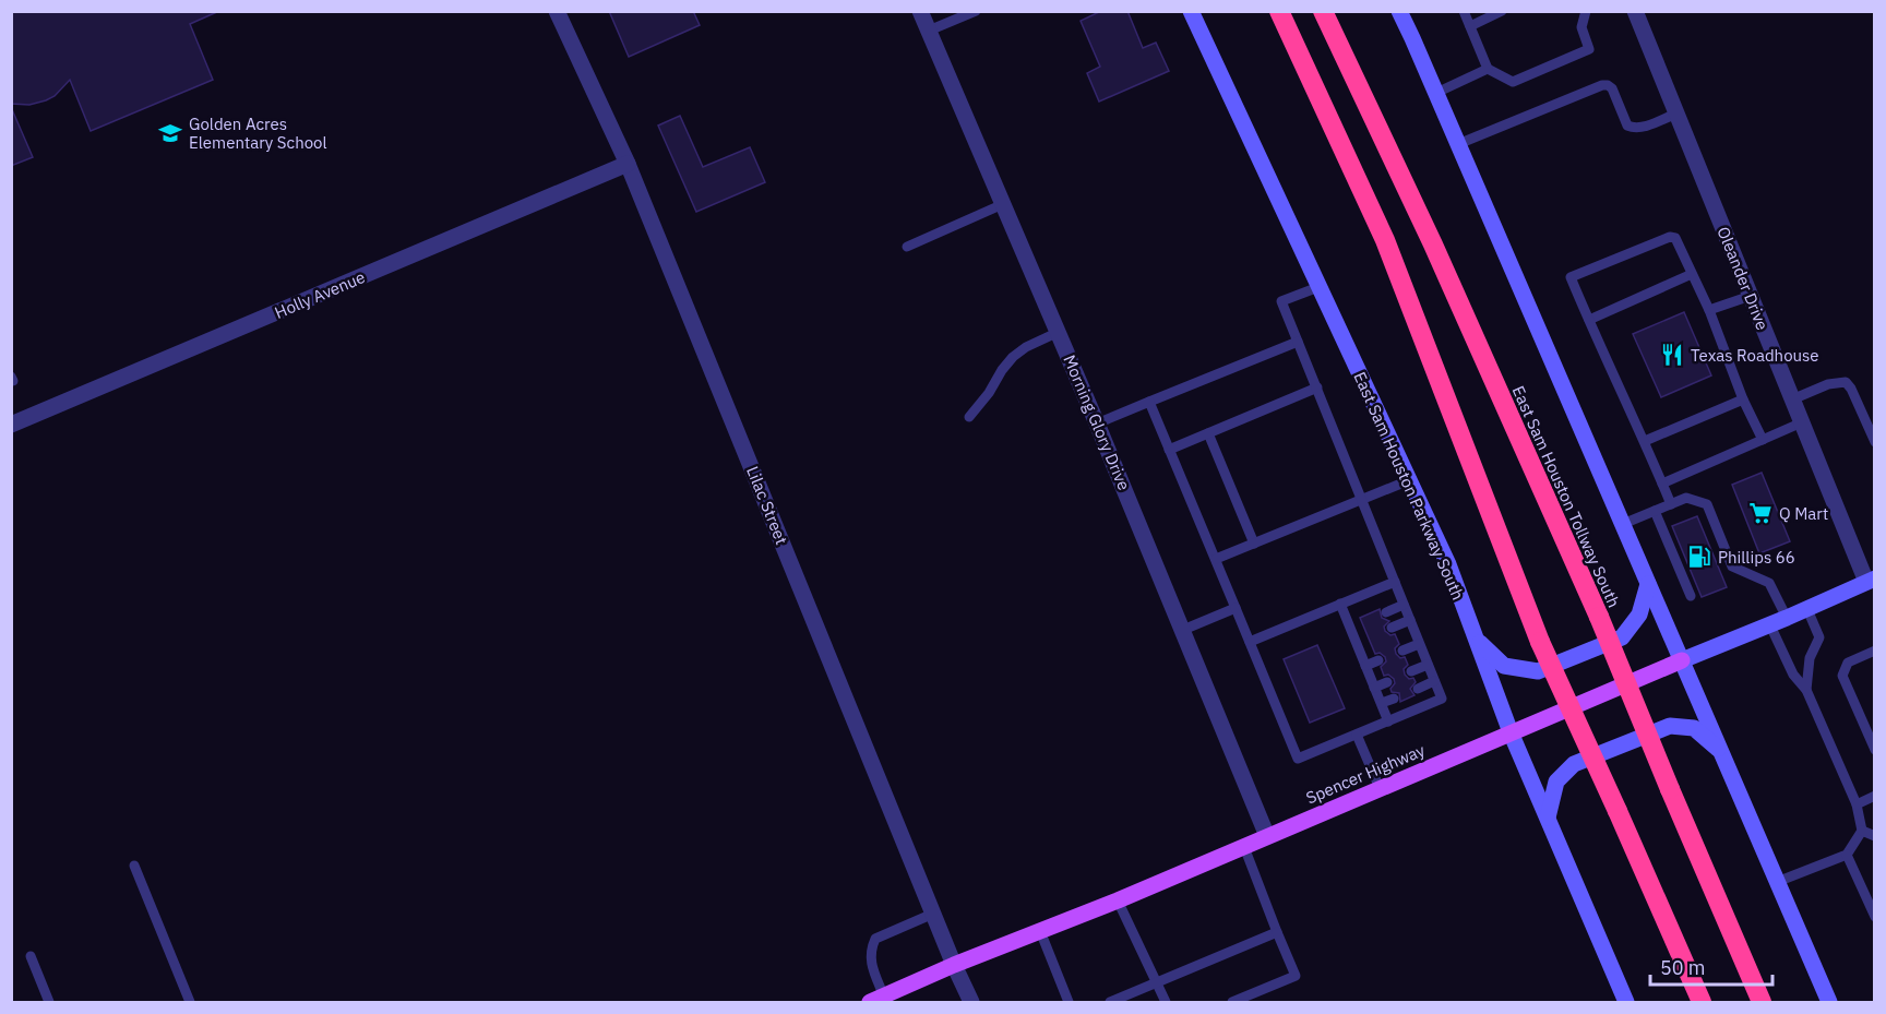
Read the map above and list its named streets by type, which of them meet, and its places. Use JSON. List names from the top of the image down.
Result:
{
  "streets": {
    "highway": ["East Sam Houston Tollway South"],
    "main road": ["East Sam Houston Parkway South", "Spencer Highway"],
    "street": [
      "Oleander Drive",
      "Holly Avenue",
      "Morning Glory Drive",
      "Lilac Street"
    ]
  },
  "crossings": [
    ["Oleander Drive", "Spencer Highway"],
    ["Holly Avenue", "Lilac Street"],
    ["Morning Glory Drive", "Spencer Highway"],
    ["East Sam Houston Parkway South", "Spencer Highway"],
    ["Lilac Street", "Spencer Highway"]
  ],
  "places": {
    "school or university": ["Golden Acres Elementary School"],
    "restaurant": ["Texas Roadhouse"],
    "supermarket": ["Q Mart"],
    "fuel station": ["Phillips 66"]
  },
  "scale_bar": "50 m"
}
